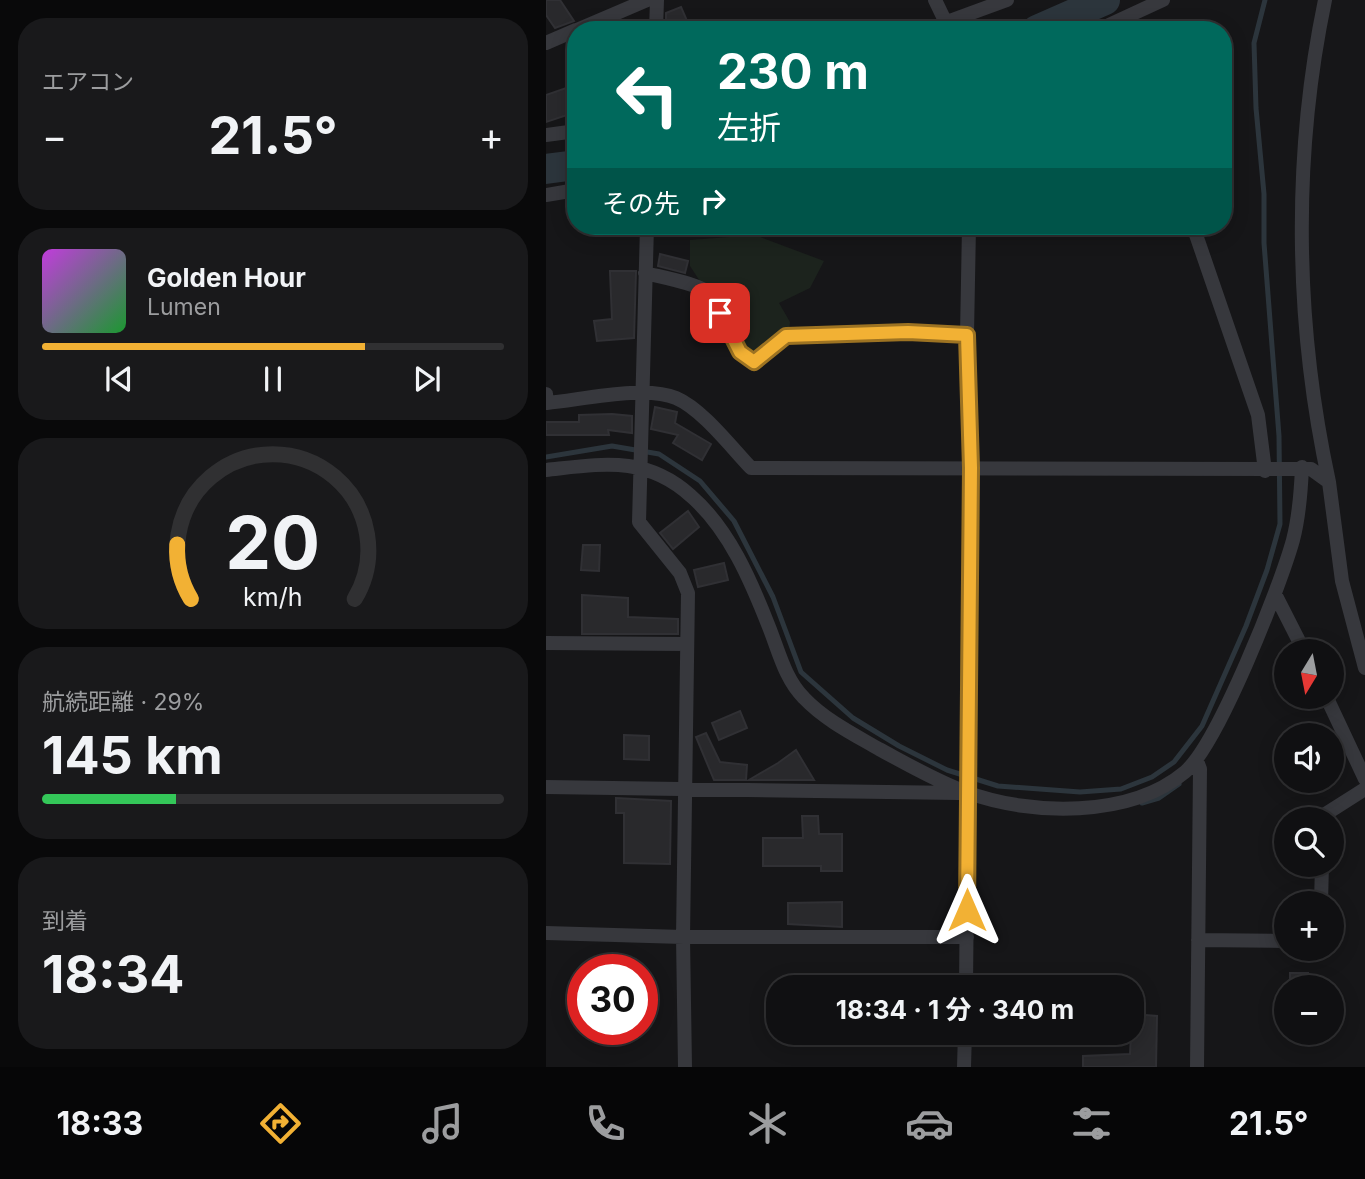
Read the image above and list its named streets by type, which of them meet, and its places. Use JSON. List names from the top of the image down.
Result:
{
  "north": "bottom",
  "page": {
    "tile": [
      "エアコン",
      ["航続距離 · 29%", "145 km"],
      ["到着", "18:34"]
    ],
    "turn": ["230 m", "左折"],
    "heat": ["−", "21.5°", "+"],
    "then": "その先",
    "song": ["Golden Hour", "Lumen"],
    "map_buttons": ["+", "−"],
    "limit": "30",
    "trip": "18:34 · 1 分 · 340 m",
    "tabs": ["18:33", "21.5°"],
    "gauge": ["20", "km/h"]
  }
}
